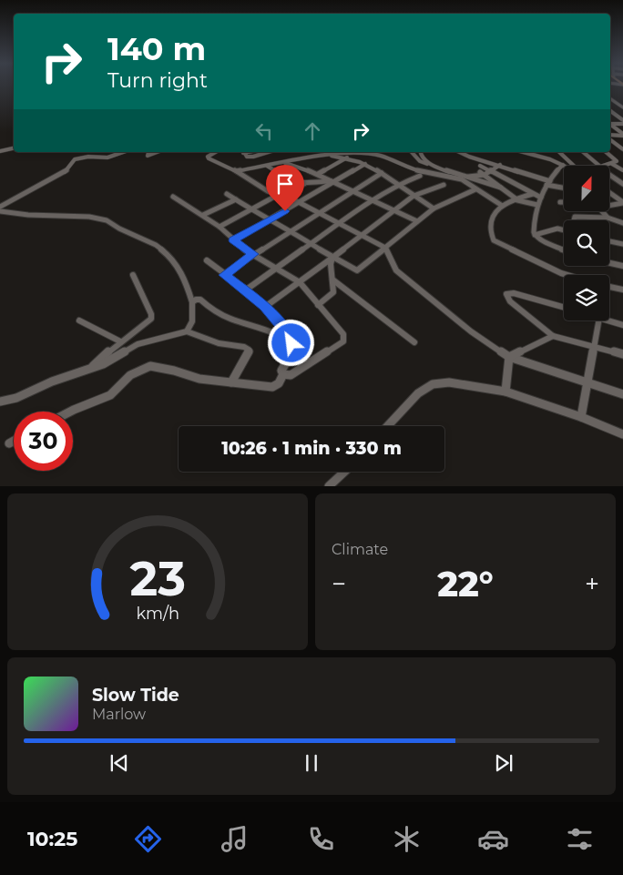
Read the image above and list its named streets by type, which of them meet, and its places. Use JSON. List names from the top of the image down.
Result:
{
  "north": "top",
  "page": {
    "turn": ["140 m", "Turn right"],
    "limit": "30",
    "trip": "10:26 · 1 min · 330 m",
    "tile": "Climate",
    "heat": ["−", "22°", "+"],
    "song": ["Slow Tide", "Marlow"],
    "tabs": "10:25",
    "gauge": ["23", "km/h"]
  }
}
